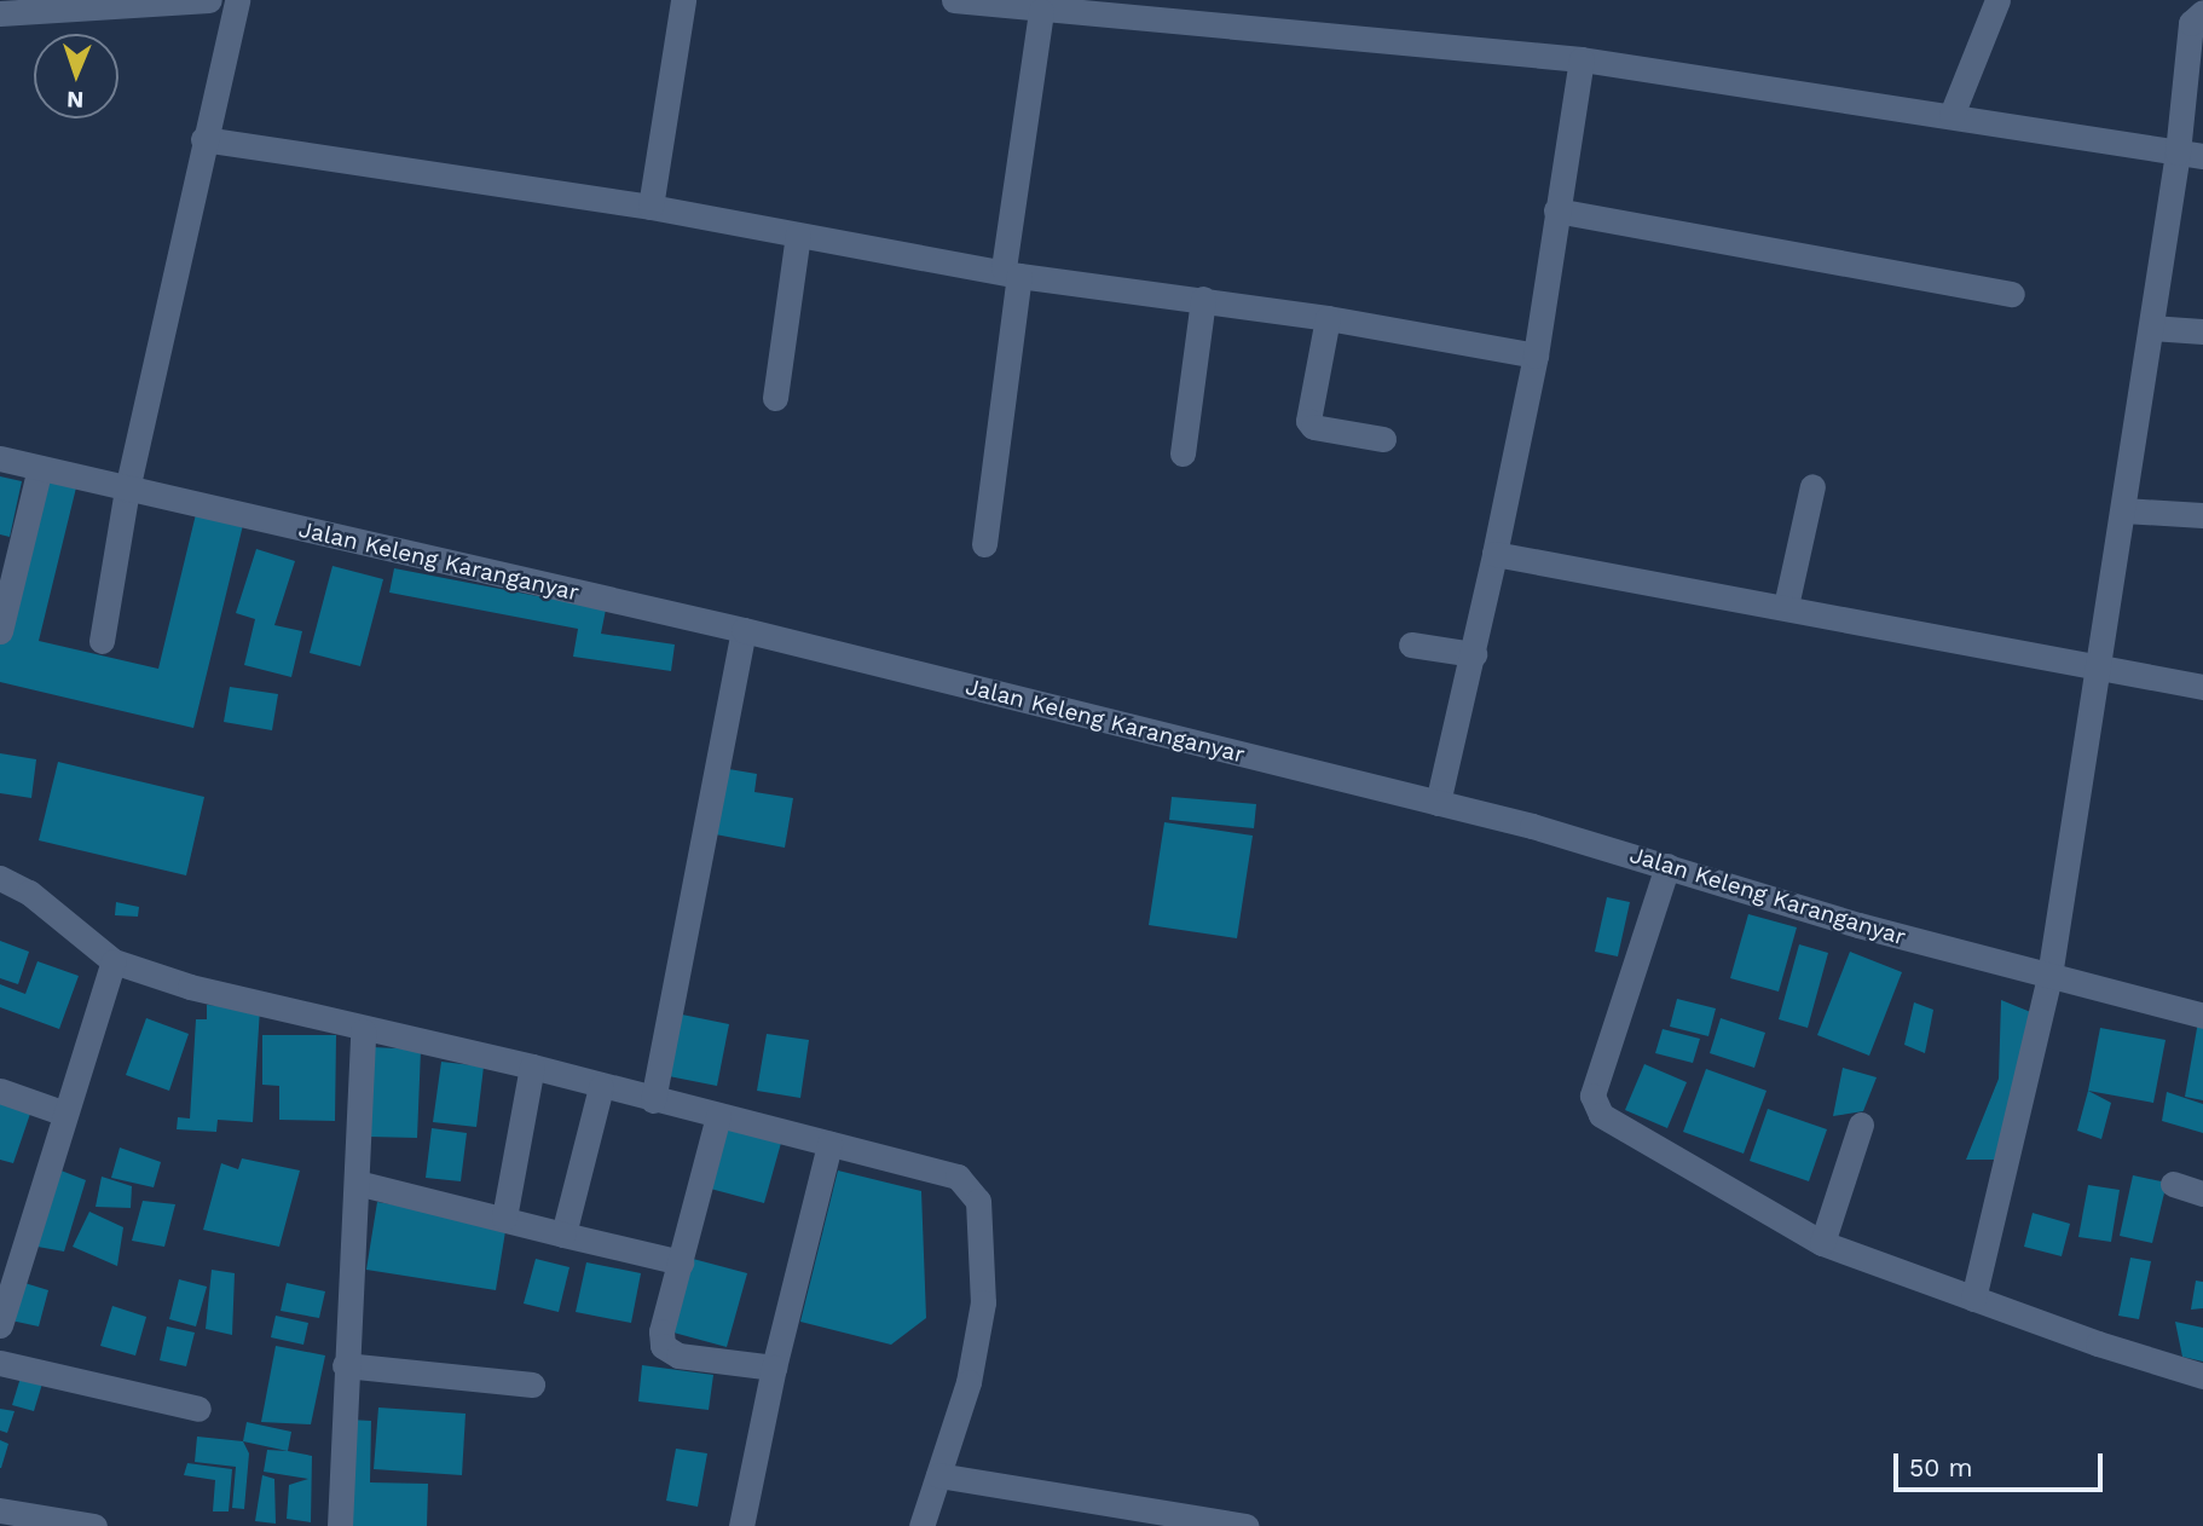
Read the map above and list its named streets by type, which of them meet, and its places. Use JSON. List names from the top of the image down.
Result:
{
  "streets": {
    "street": ["Jalan Keleng Karanganyar"]
  },
  "scale_bar": "50 m",
  "north": "bottom"
}
